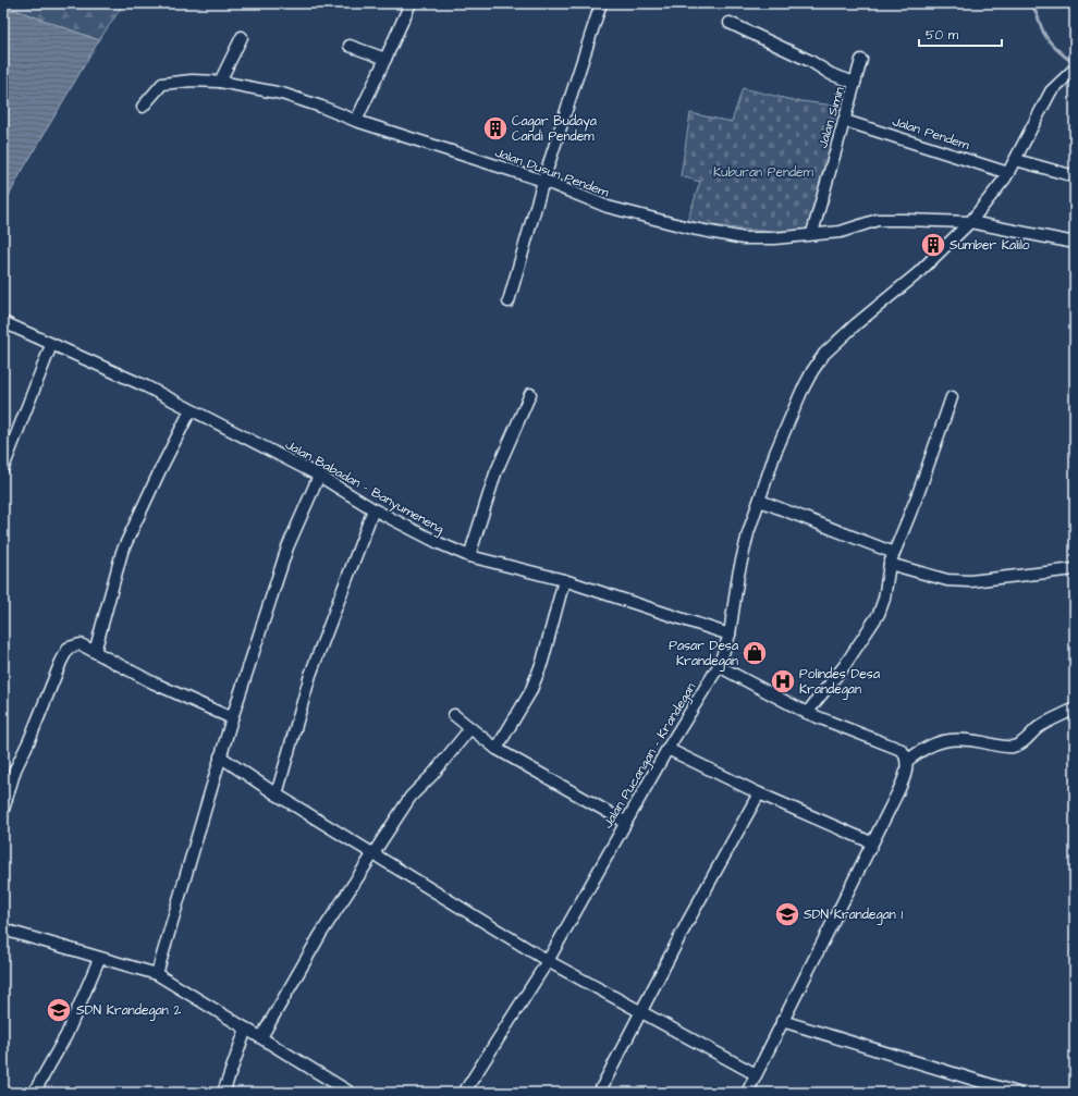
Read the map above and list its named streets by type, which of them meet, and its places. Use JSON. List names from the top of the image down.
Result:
{
  "streets": {
    "street": [
      "Jalan Simin",
      "Jalan Pendem",
      "Jalan Dusun Pendem",
      "Jalan Babadan - Banyumeneng",
      "Jalan Pucangan - Krandegan"
    ]
  },
  "crossings": [
    ["Jalan Simin", "Jalan Pendem"],
    ["Jalan Simin", "Jalan Dusun Pendem"],
    ["Jalan Pendem", "Jalan Pucangan - Krandegan"],
    ["Jalan Dusun Pendem", "Jalan Pucangan - Krandegan"],
    ["Jalan Babadan - Banyumeneng", "Jalan Pucangan - Krandegan"]
  ],
  "parks": ["Kuburan Pendem"],
  "places": {
    "building": ["Cagar Budaya Candi Pendem", "Sumber Kalilo"],
    "shop": ["Pasar Desa Krandegan"],
    "hospital": ["Polindes Desa Krandegan"],
    "school or university": ["SDN Krandegan 1", "SDN Krandegan 2"]
  },
  "scale_bar": "50 m"
}
